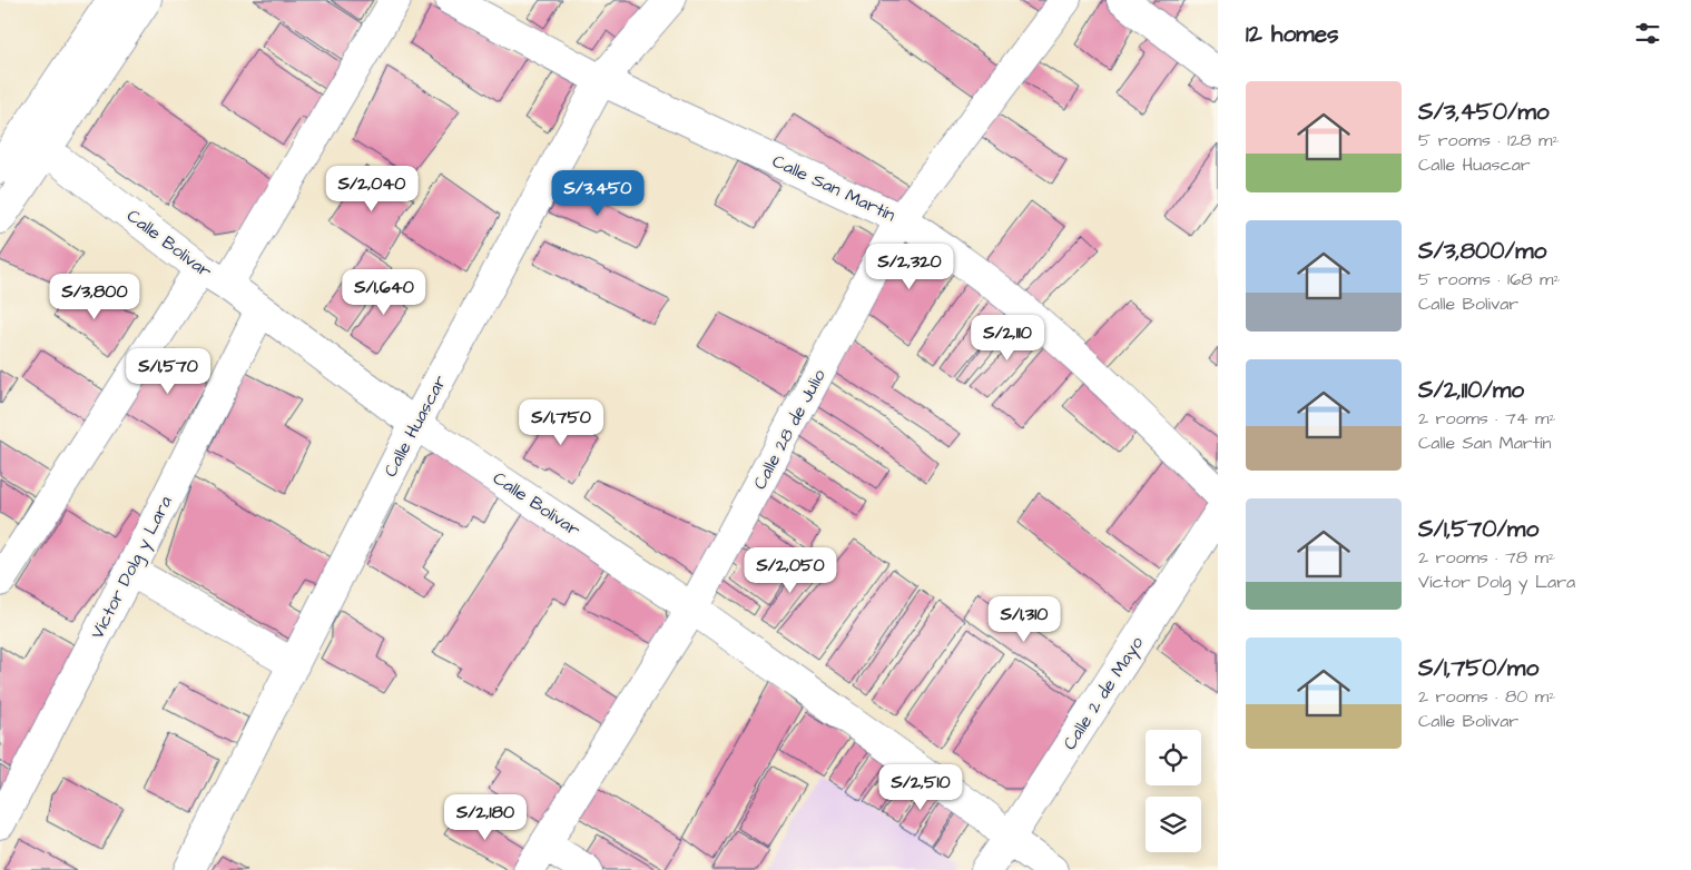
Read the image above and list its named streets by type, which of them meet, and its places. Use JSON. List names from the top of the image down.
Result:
{
  "streets": {
    "street": [
      "Calle San Martín",
      "Calle Bolivar",
      "Calle Huascar",
      "Calle 28 de Julio",
      "Víctor Dolg y Lara",
      "Calle 2 de Mayo"
    ]
  },
  "crossings": [
    ["Calle San Martín", "Calle Huascar"],
    ["Calle San Martín", "Calle 28 de Julio"],
    ["Calle Bolivar", "Calle Huascar"],
    ["Calle Bolivar", "Calle 28 de Julio"],
    ["Calle Bolivar", "Víctor Dolg y Lara"],
    ["Calle Bolivar", "Calle 2 de Mayo"]
  ],
  "page": {
    "heading": "12 homes",
    "list": [
      {
        "name": "S/3,450/mo",
        "note": "5 rooms · 128 m² · Calle Huascar"
      },
      {
        "name": "S/3,800/mo",
        "note": "5 rooms · 168 m² · Calle Bolivar"
      },
      {
        "name": "S/2,110/mo",
        "note": "2 rooms · 74 m² · Calle San Martín"
      },
      {
        "name": "S/1,570/mo",
        "note": "2 rooms · 78 m² · Víctor Dolg y Lara"
      },
      {
        "name": "S/1,750/mo",
        "note": "2 rooms · 80 m² · Calle Bolivar"
      }
    ],
    "price": [
      "S/2,040",
      "S/3,450",
      "S/2,320",
      "S/1,640",
      "S/3,800",
      "S/2,110",
      "S/1,570",
      "S/1,750",
      "S/2,050",
      "S/1,310",
      "S/2,510",
      "S/2,180"
    ]
  }
}
